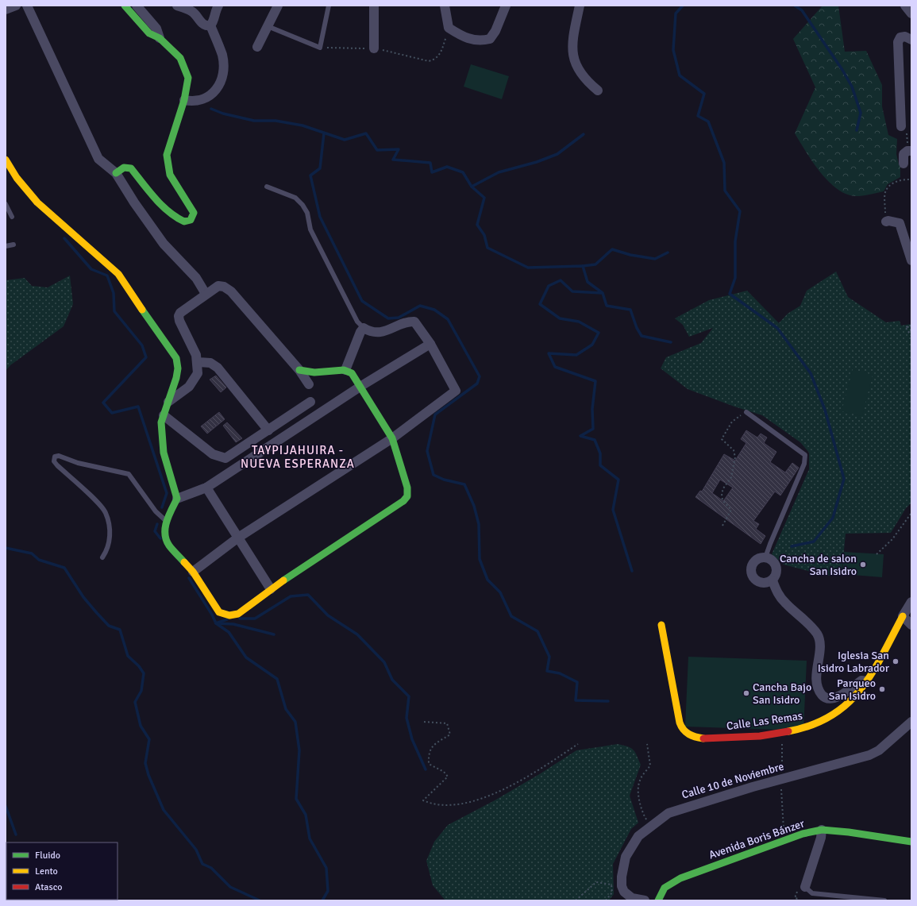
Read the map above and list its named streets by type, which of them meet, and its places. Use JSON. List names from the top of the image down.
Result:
{
  "streets": {
    "street": ["Calle Las Remas", "Calle 10 de Noviembre", "Avenida Boris Bánzer"]
  },
  "districts": ["TAYPIJAHUIRA - NUEVA ESPERANZA"],
  "places": [
    "Cancha de salon San Isidro",
    "Iglesia San Isidro Labrador",
    "Parqueo San Isidro",
    "Cancha Bajo San Isidro"
  ],
  "legend": ["Fluido", "Lento", "Atasco"]
}
